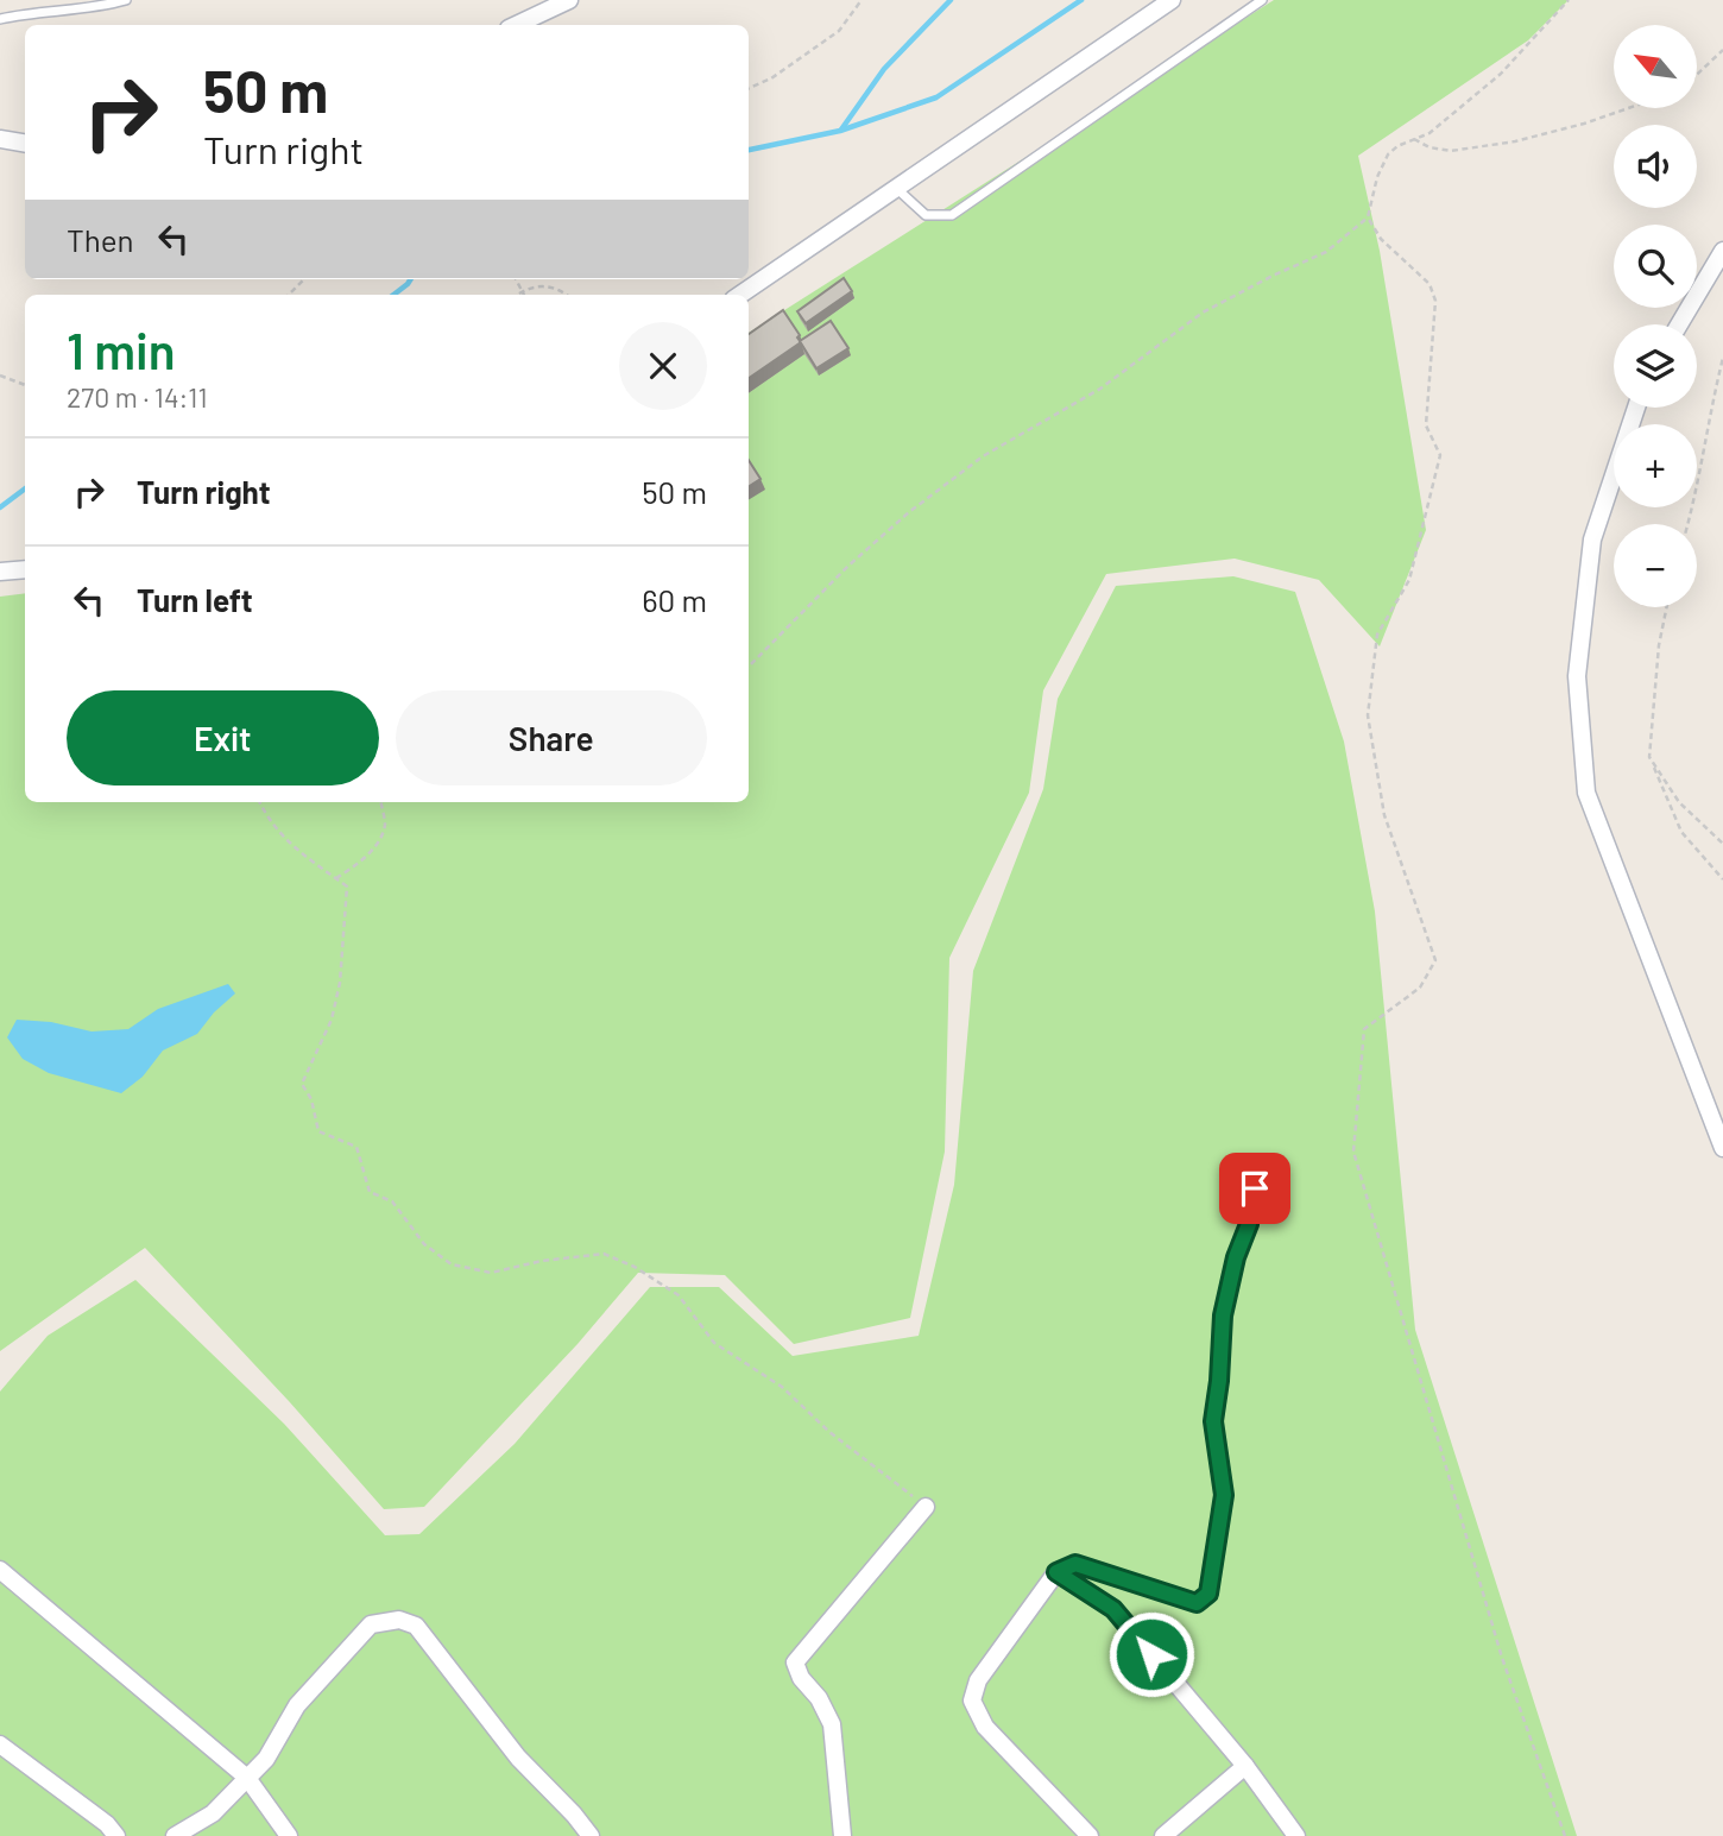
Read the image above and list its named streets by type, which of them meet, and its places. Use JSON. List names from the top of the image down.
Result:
{
  "north": "top left",
  "page": {
    "map_buttons": ["+", "−"],
    "turn": ["50 m", "Turn right"],
    "then": "Then",
    "heading": ["1 min", "270 m · 14:11"],
    "list": [
      {
        "name": "Turn right",
        "value": "50 m"
      },
      {
        "name": "Turn left",
        "value": "60 m"
      }
    ],
    "buttons": ["Exit", "Share"]
  }
}
